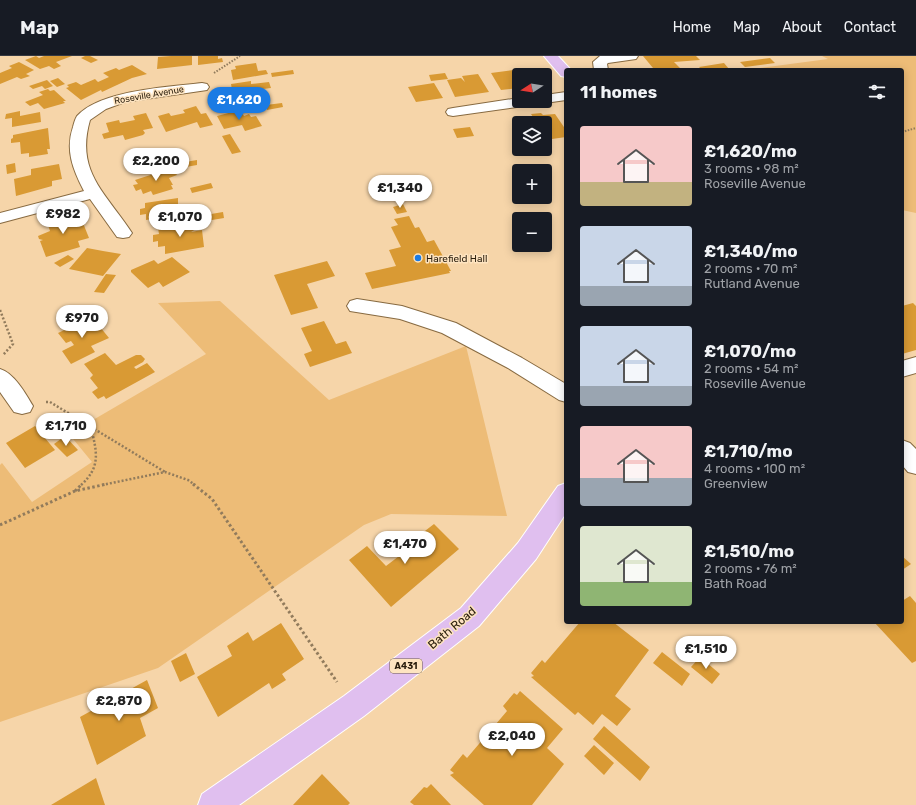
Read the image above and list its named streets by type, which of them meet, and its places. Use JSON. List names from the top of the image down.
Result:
{
  "streets": {
    "main road": ["Bath Road", "A431"],
    "street": ["Roseville Avenue"]
  },
  "places": ["Harefield Hall"],
  "north": "left",
  "page": {
    "header": "Map",
    "nav": [
      "Home",
      "Map",
      "About",
      "Contact"
    ],
    "map_buttons": ["+", "−"],
    "heading": "11 homes",
    "price": [
      "£1,620",
      "£2,200",
      "£1,340",
      "£982",
      "£1,070",
      "£970",
      "£1,710",
      "£1,470",
      "£1,510",
      "£2,870",
      "£2,040"
    ],
    "list": [
      {
        "name": "£1,620/mo",
        "note": "3 rooms · 98 m² · Roseville Avenue"
      },
      {
        "name": "£1,340/mo",
        "note": "2 rooms · 70 m² · Rutland Avenue"
      },
      {
        "name": "£1,070/mo",
        "note": "2 rooms · 54 m² · Roseville Avenue"
      },
      {
        "name": "£1,710/mo",
        "note": "4 rooms · 100 m² · Greenview"
      },
      {
        "name": "£1,510/mo",
        "note": "2 rooms · 76 m² · Bath Road"
      }
    ]
  }
}
